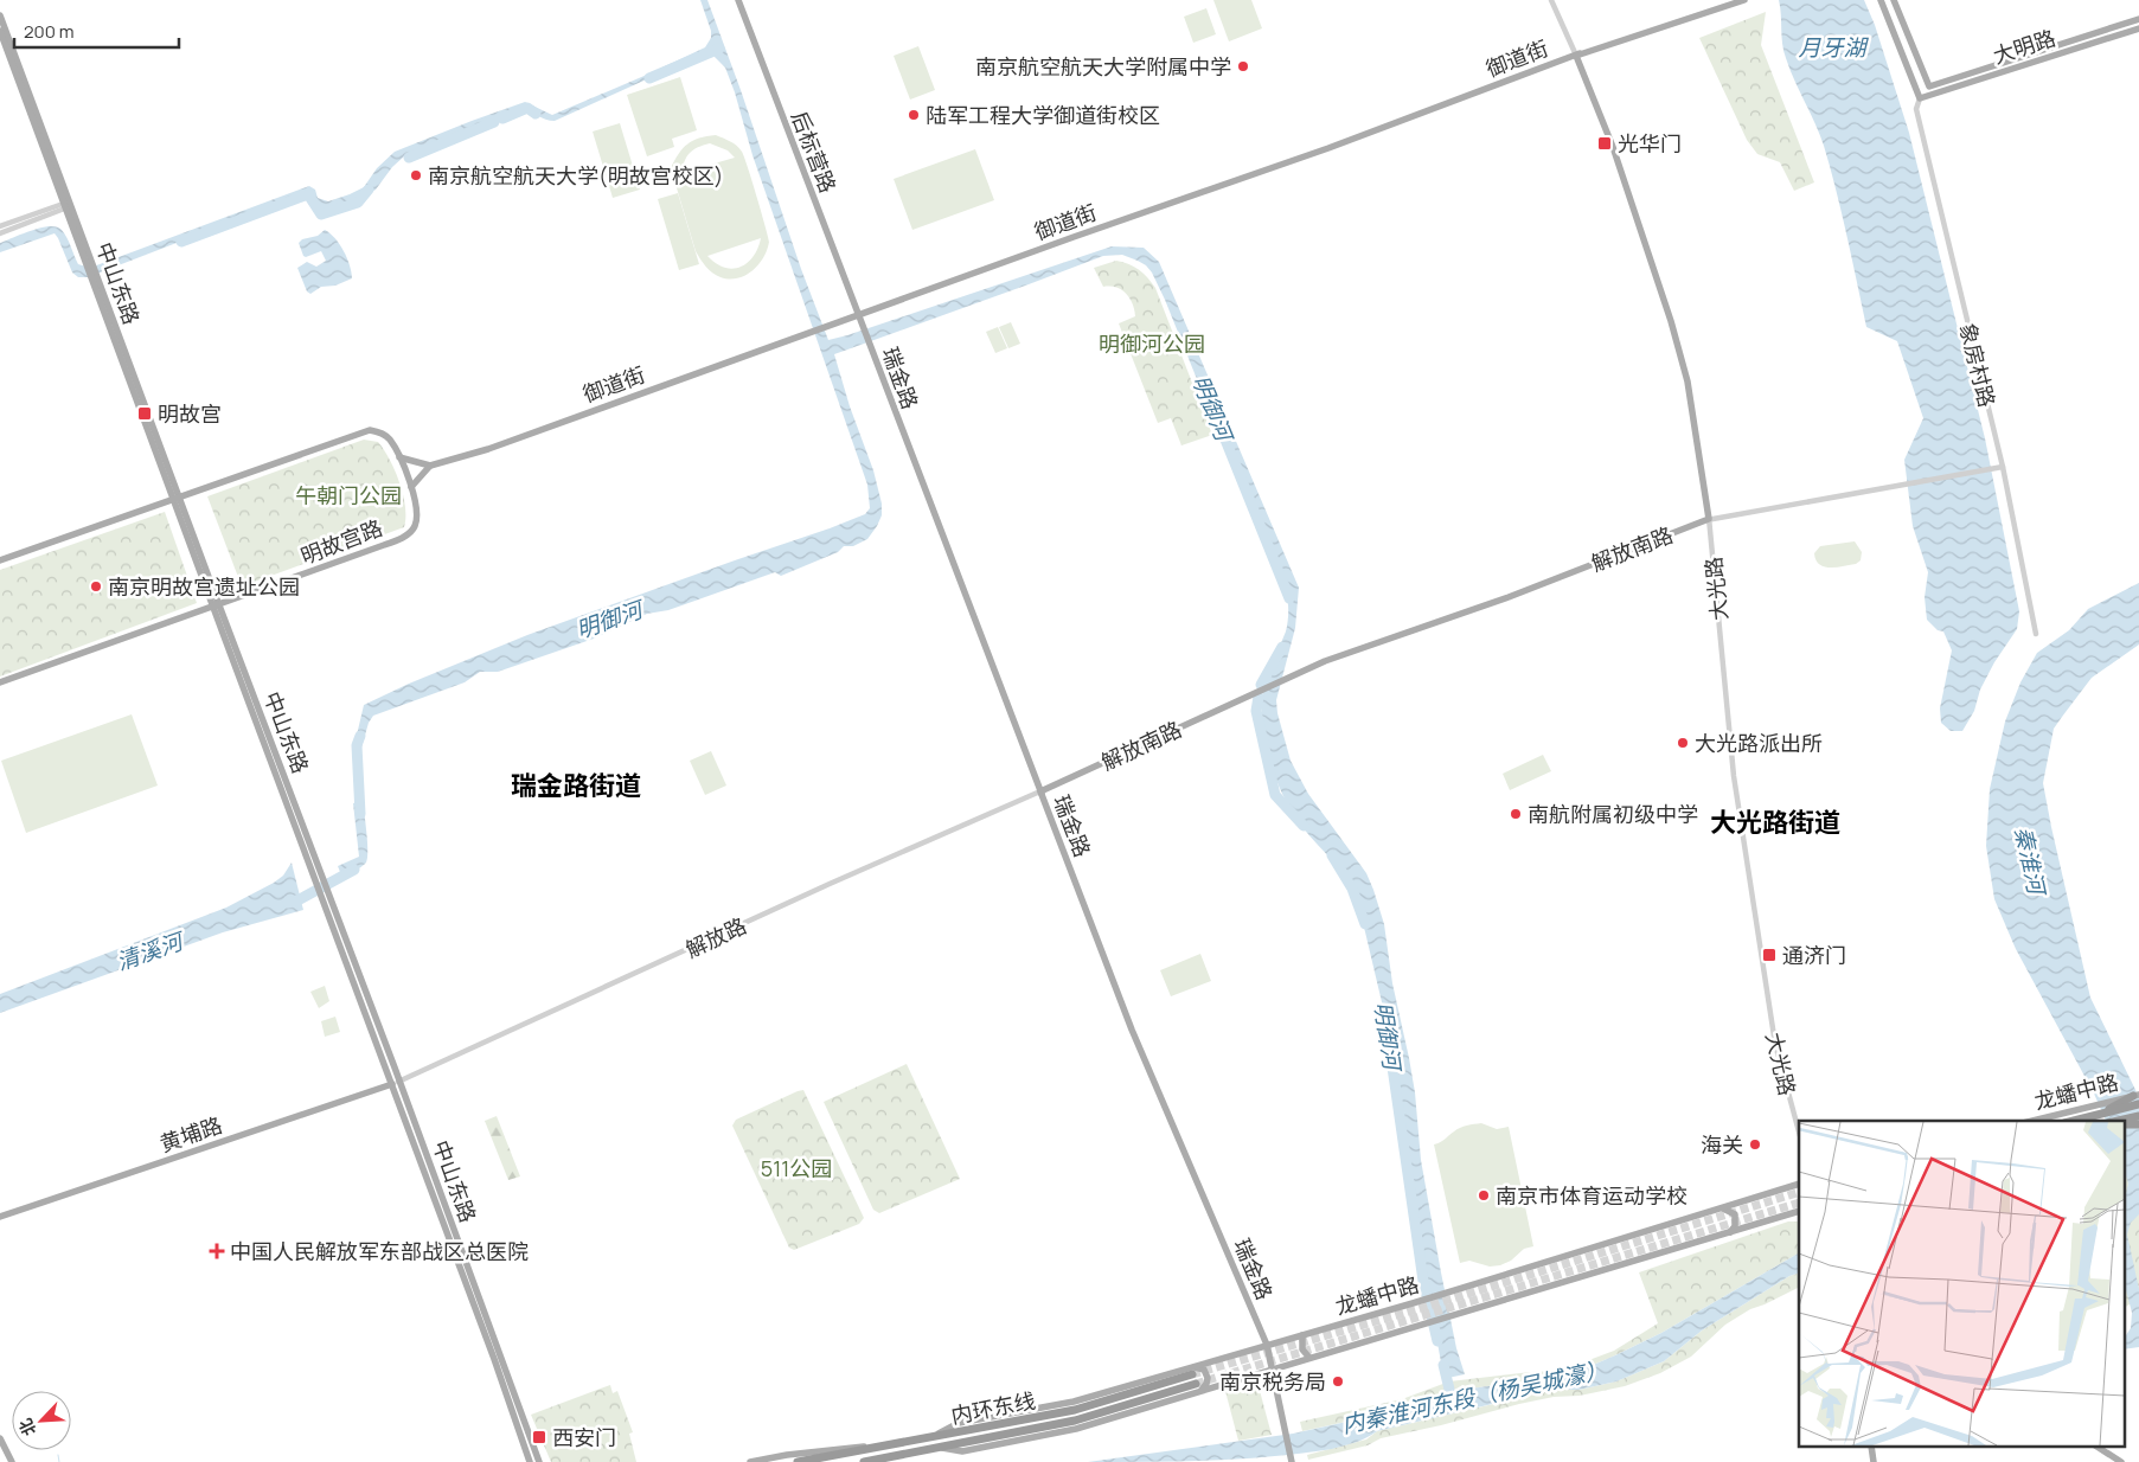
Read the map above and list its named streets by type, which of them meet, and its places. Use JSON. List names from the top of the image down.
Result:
{
  "streets": {
    "highway": ["内环东线"],
    "main road": [
      "大明路",
      "御道街",
      "后标营路",
      "中山东路",
      "瑞金路",
      "明故宫路",
      "龙蟠中路",
      "黄埔路"
    ],
    "street": [
      "象房村路",
      "解放南路",
      "大光路",
      "解放路"
    ]
  },
  "crossings": [
    ["大明路", "象房村路"],
    ["御道街", "后标营路"],
    ["御道街", "瑞金路"],
    ["后标营路", "瑞金路"],
    ["中山东路", "明故宫路"],
    ["中山东路", "解放路"],
    ["中山东路", "黄埔路"],
    ["象房村路", "解放南路"],
    ["瑞金路", "解放南路"],
    ["瑞金路", "解放路"],
    ["瑞金路", "龙蟠中路"],
    ["解放南路", "大光路"],
    ["解放南路", "解放路"],
    ["解放路", "黄埔路"],
    ["龙蟠中路", "内环东线"]
  ],
  "districts": ["瑞金路街道", "大光路街道"],
  "water": [
    "月牙湖",
    "明御河",
    "秦淮河",
    "清溪河",
    "内秦淮河东段（杨吴城濠）"
  ],
  "parks": ["明御河公园", "午朝门公园", "511公园"],
  "places": {
    "other": [
      "南京航空航天大学附属中学",
      "陆军工程大学御道街校区",
      "南京航空航天大学(明故宫校区)",
      "南京明故宫遗址公园",
      "大光路派出所",
      "南航附属初级中学",
      "海关",
      "南京市体育运动学校",
      "南京税务局"
    ],
    "transit": [
      "光华门",
      "明故宫",
      "通济门",
      "西安门"
    ],
    "health": ["中国人民解放军东部战区总医院"]
  },
  "scale_bar": "200 m",
  "north": "bottom left"
}
